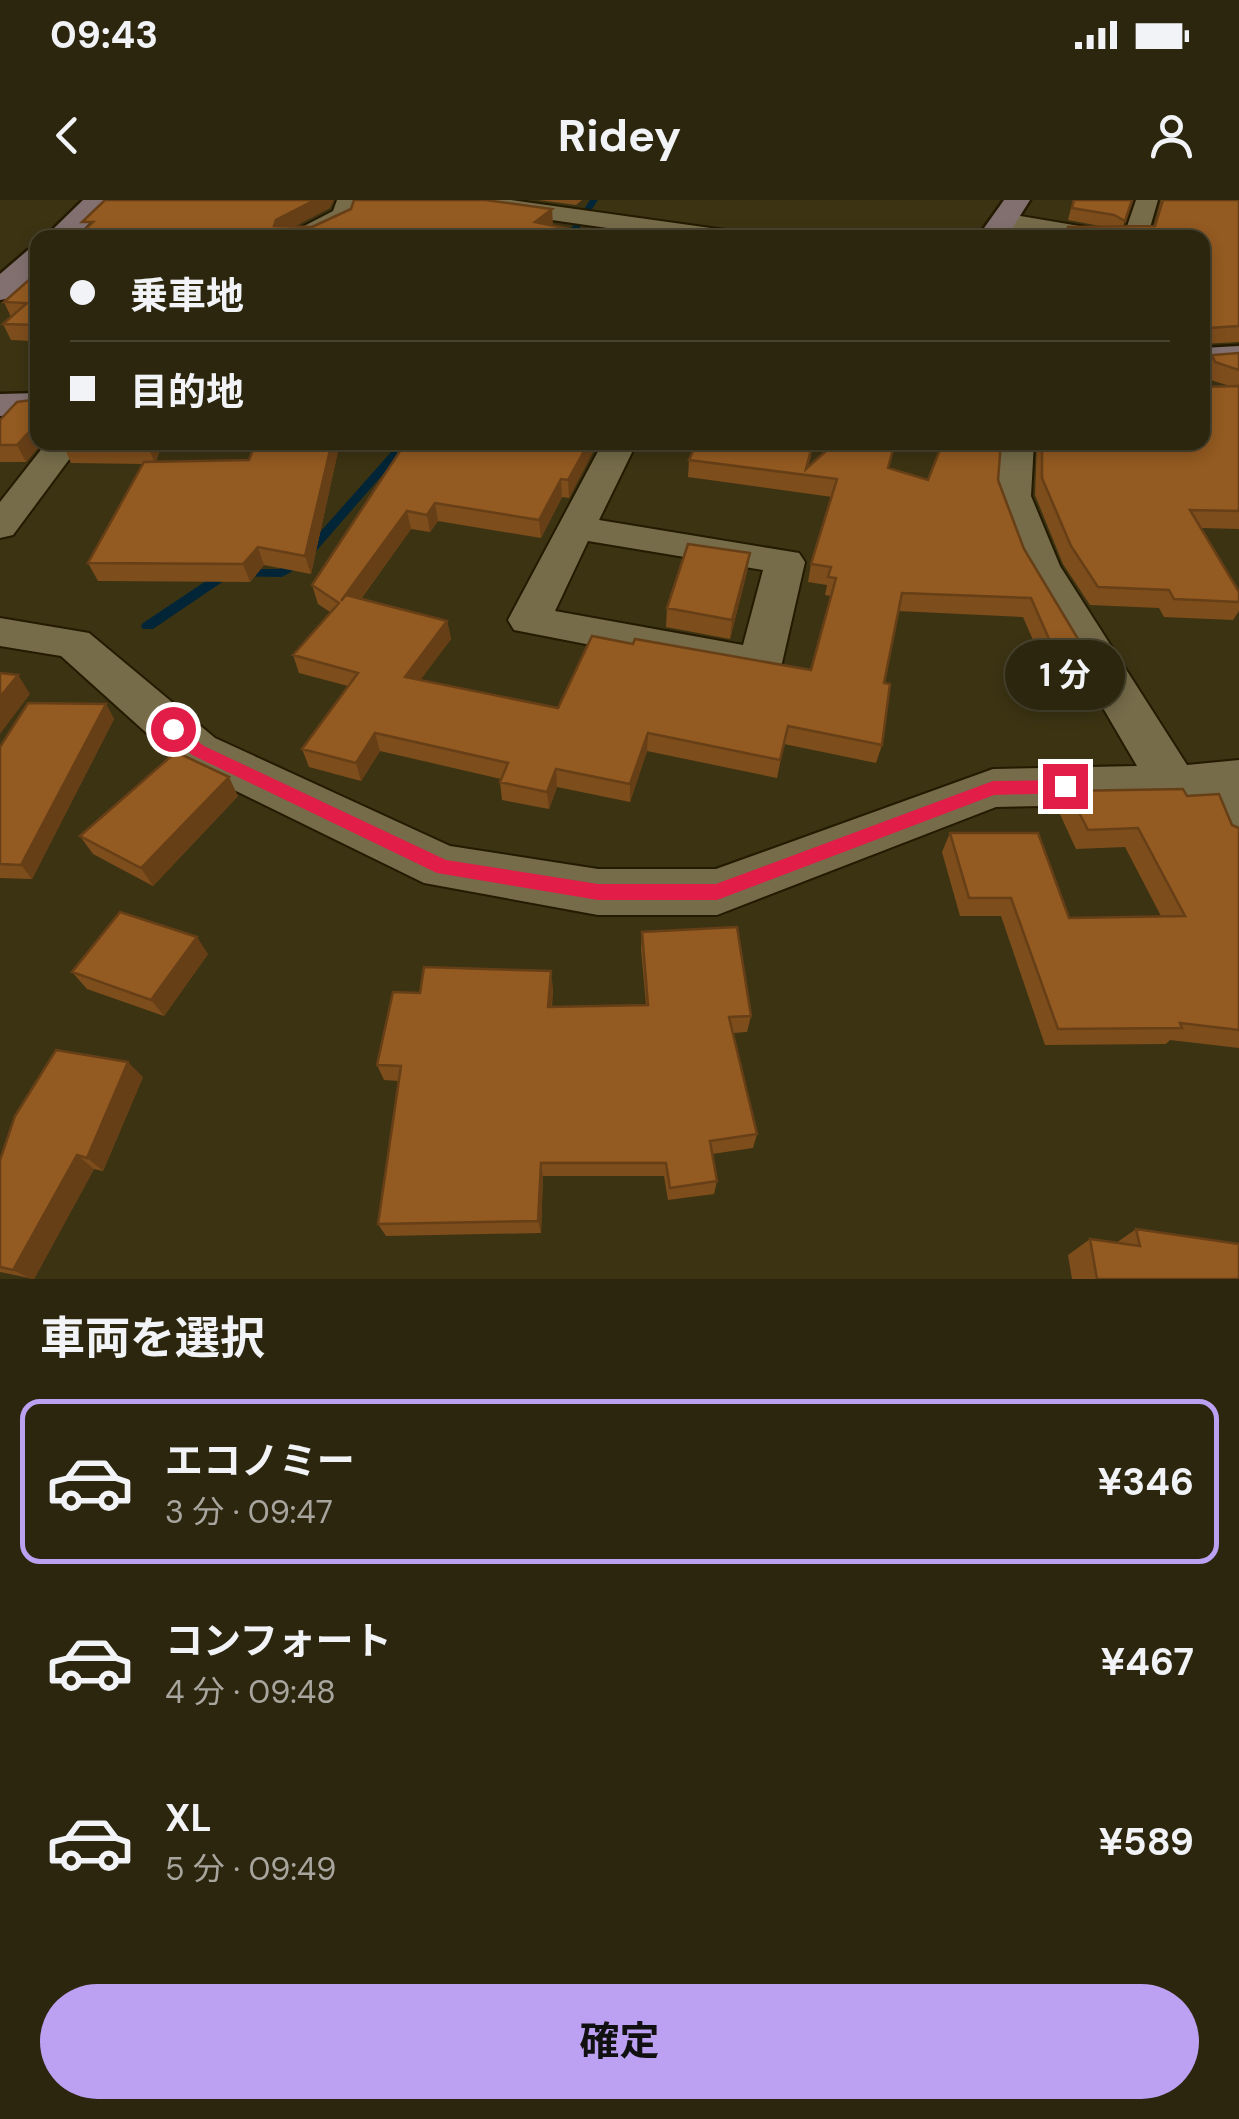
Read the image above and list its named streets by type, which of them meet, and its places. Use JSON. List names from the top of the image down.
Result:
{
  "page": {
    "status": "09:43",
    "header": "Ridey",
    "banner": ["乗車地", "目的地"],
    "bubble": "1 分",
    "heading": "車両を選択",
    "list": [
      {
        "name": "エコノミー",
        "note": "3 分 · 09:47",
        "value": "¥346"
      },
      {
        "name": "コンフォート",
        "note": "4 分 · 09:48",
        "value": "¥467"
      },
      {
        "name": "XL",
        "note": "5 分 · 09:49",
        "value": "¥589"
      }
    ],
    "buttons": "確定"
  }
}
